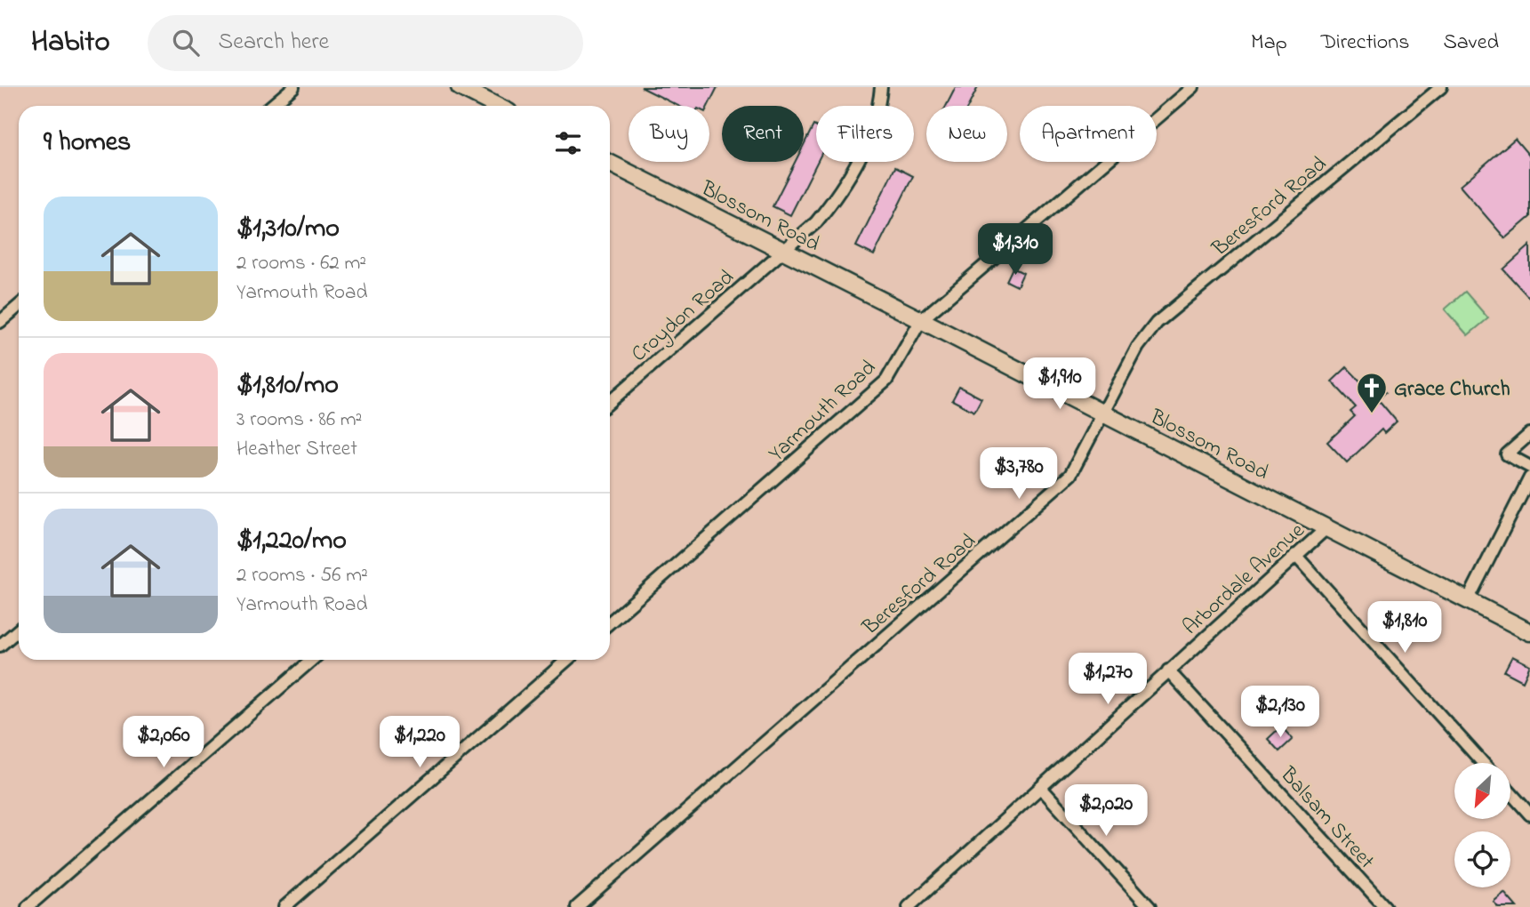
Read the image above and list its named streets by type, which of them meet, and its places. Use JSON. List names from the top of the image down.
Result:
{
  "streets": {
    "street": [
      "Beresford Road",
      "Blossom Road",
      "Croydon Road",
      "Yarmouth Road",
      "Arbordale Avenue",
      "Balsam Street"
    ]
  },
  "crossings": [
    ["Beresford Road", "Blossom Road"],
    ["Blossom Road", "Croydon Road"],
    ["Blossom Road", "Yarmouth Road"],
    ["Blossom Road", "Arbordale Avenue"],
    ["Arbordale Avenue", "Balsam Street"]
  ],
  "places": {
    "church": ["Grace Church"]
  },
  "north": "bottom left",
  "page": {
    "header": "Habito",
    "search": "Search here",
    "nav": ["Map", "Directions", "Saved"],
    "chip": [
      "Buy",
      "Rent",
      "Filters",
      "New",
      "Apartment"
    ],
    "heading": "9 homes",
    "list": [
      {
        "name": "$1,310/mo",
        "note": "2 rooms · 62 m² · Yarmouth Road"
      },
      {
        "name": "$1,810/mo",
        "note": "3 rooms · 86 m² · Heather Street"
      },
      {
        "name": "$1,220/mo",
        "note": "2 rooms · 56 m² · Yarmouth Road"
      }
    ],
    "price": [
      "$1,310",
      "$1,910",
      "$3,780",
      "$1,810",
      "$1,270",
      "$2,130",
      "$2,060",
      "$1,220",
      "$2,020"
    ]
  }
}
